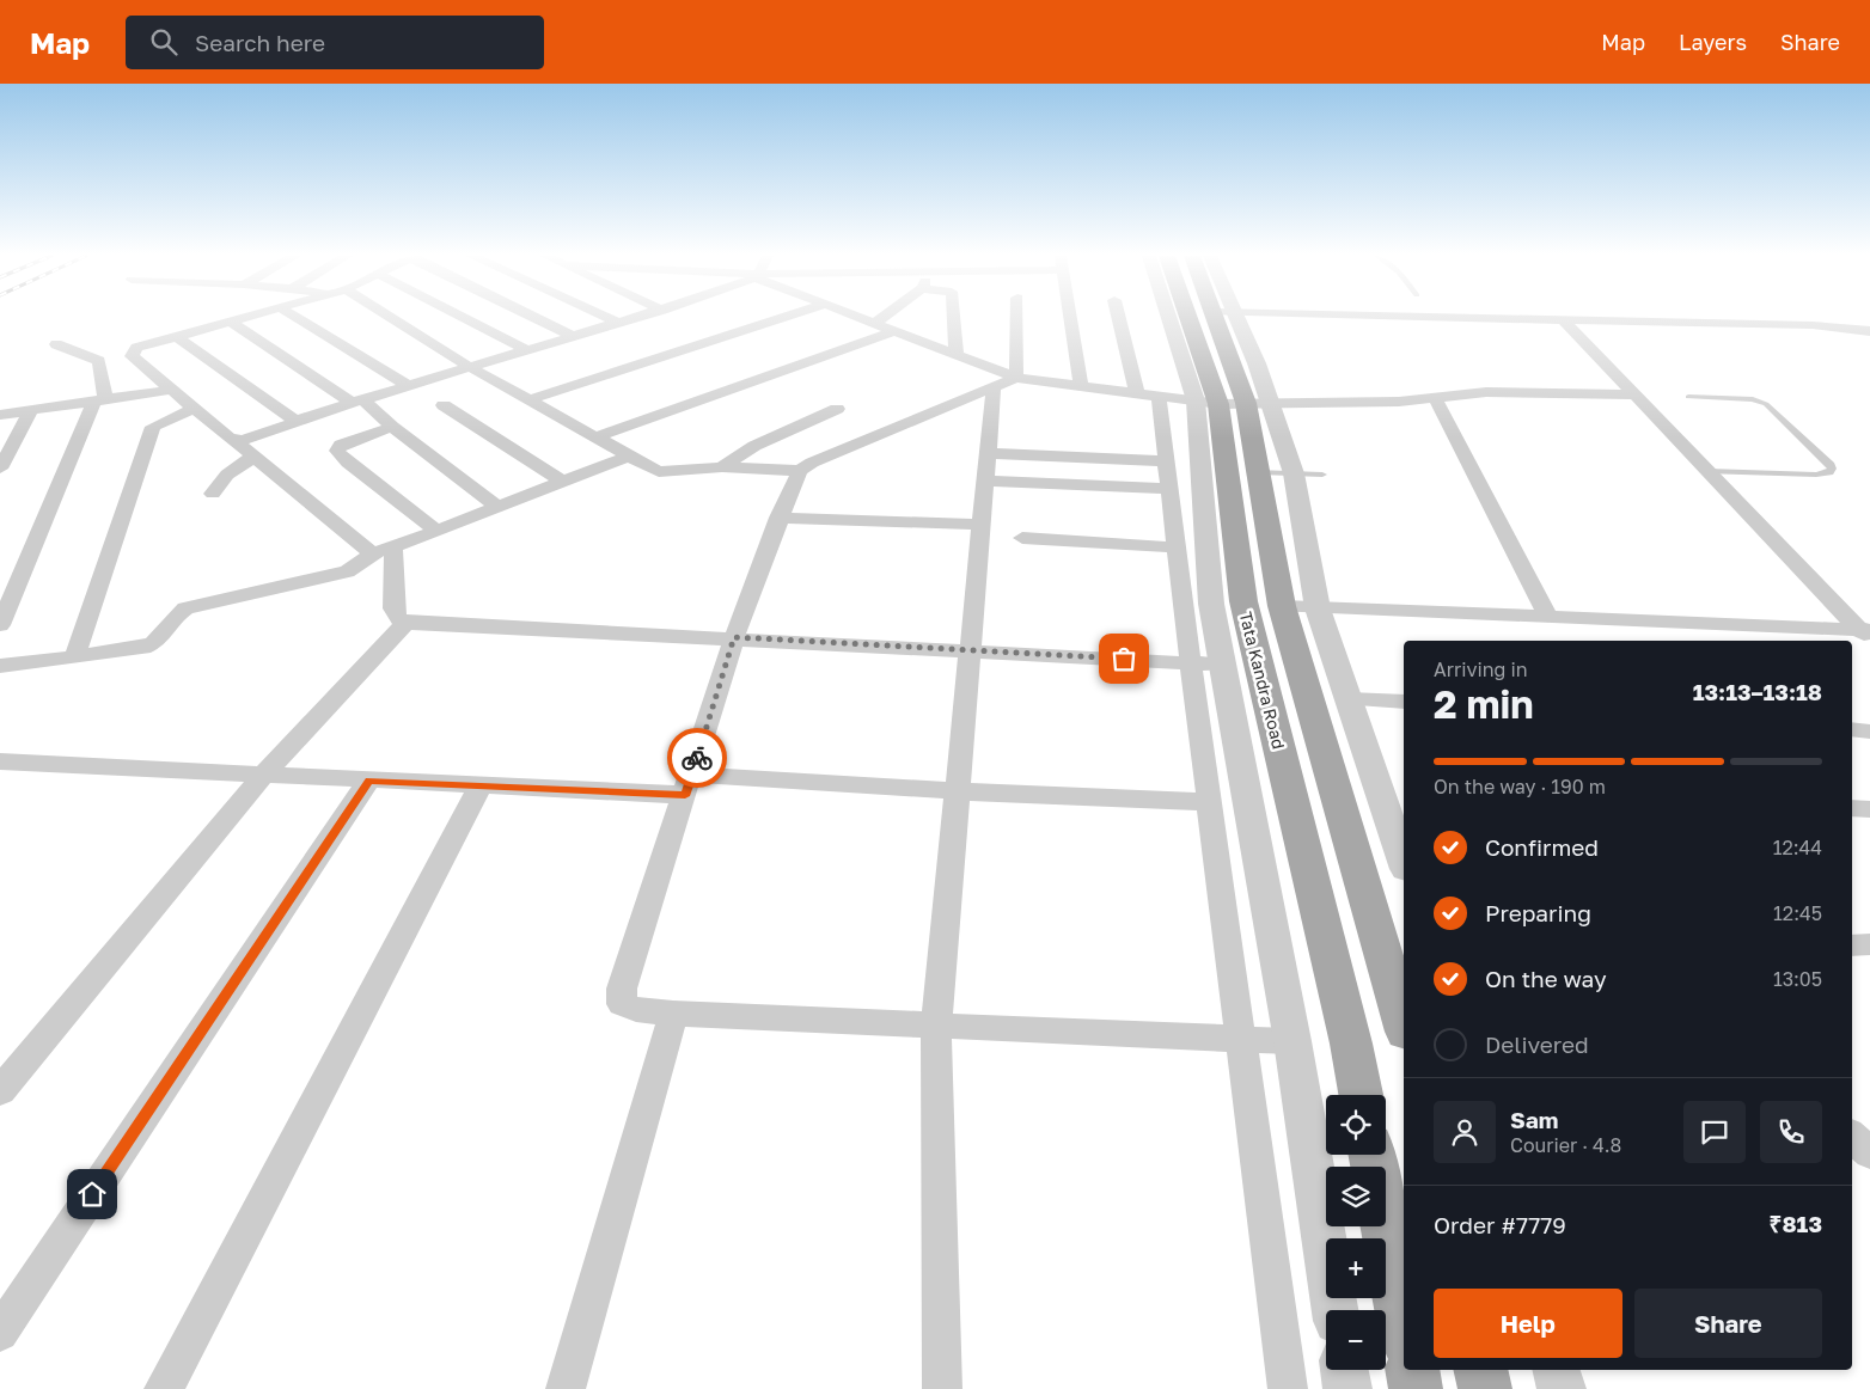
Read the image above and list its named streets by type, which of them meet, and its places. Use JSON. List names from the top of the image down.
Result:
{
  "streets": {
    "main road": ["Tata Kandra Road"]
  },
  "page": {
    "header": "Map",
    "search": "Search here",
    "nav": ["Map", "Layers", "Share"],
    "heading": ["2 min", "Arriving in", "13:13–13:18"],
    "panel": [
      "Sam",
      "Courier · 4.8",
      "Order #7779",
      "₹813"
    ],
    "bar": "On the way · 190 m",
    "list": [
      ["Confirmed", "12:44"],
      ["Preparing", "12:45"],
      ["On the way", "13:05"],
      "Delivered"
    ],
    "map_buttons": ["+", "−"],
    "buttons": ["Help", "Share"]
  }
}
